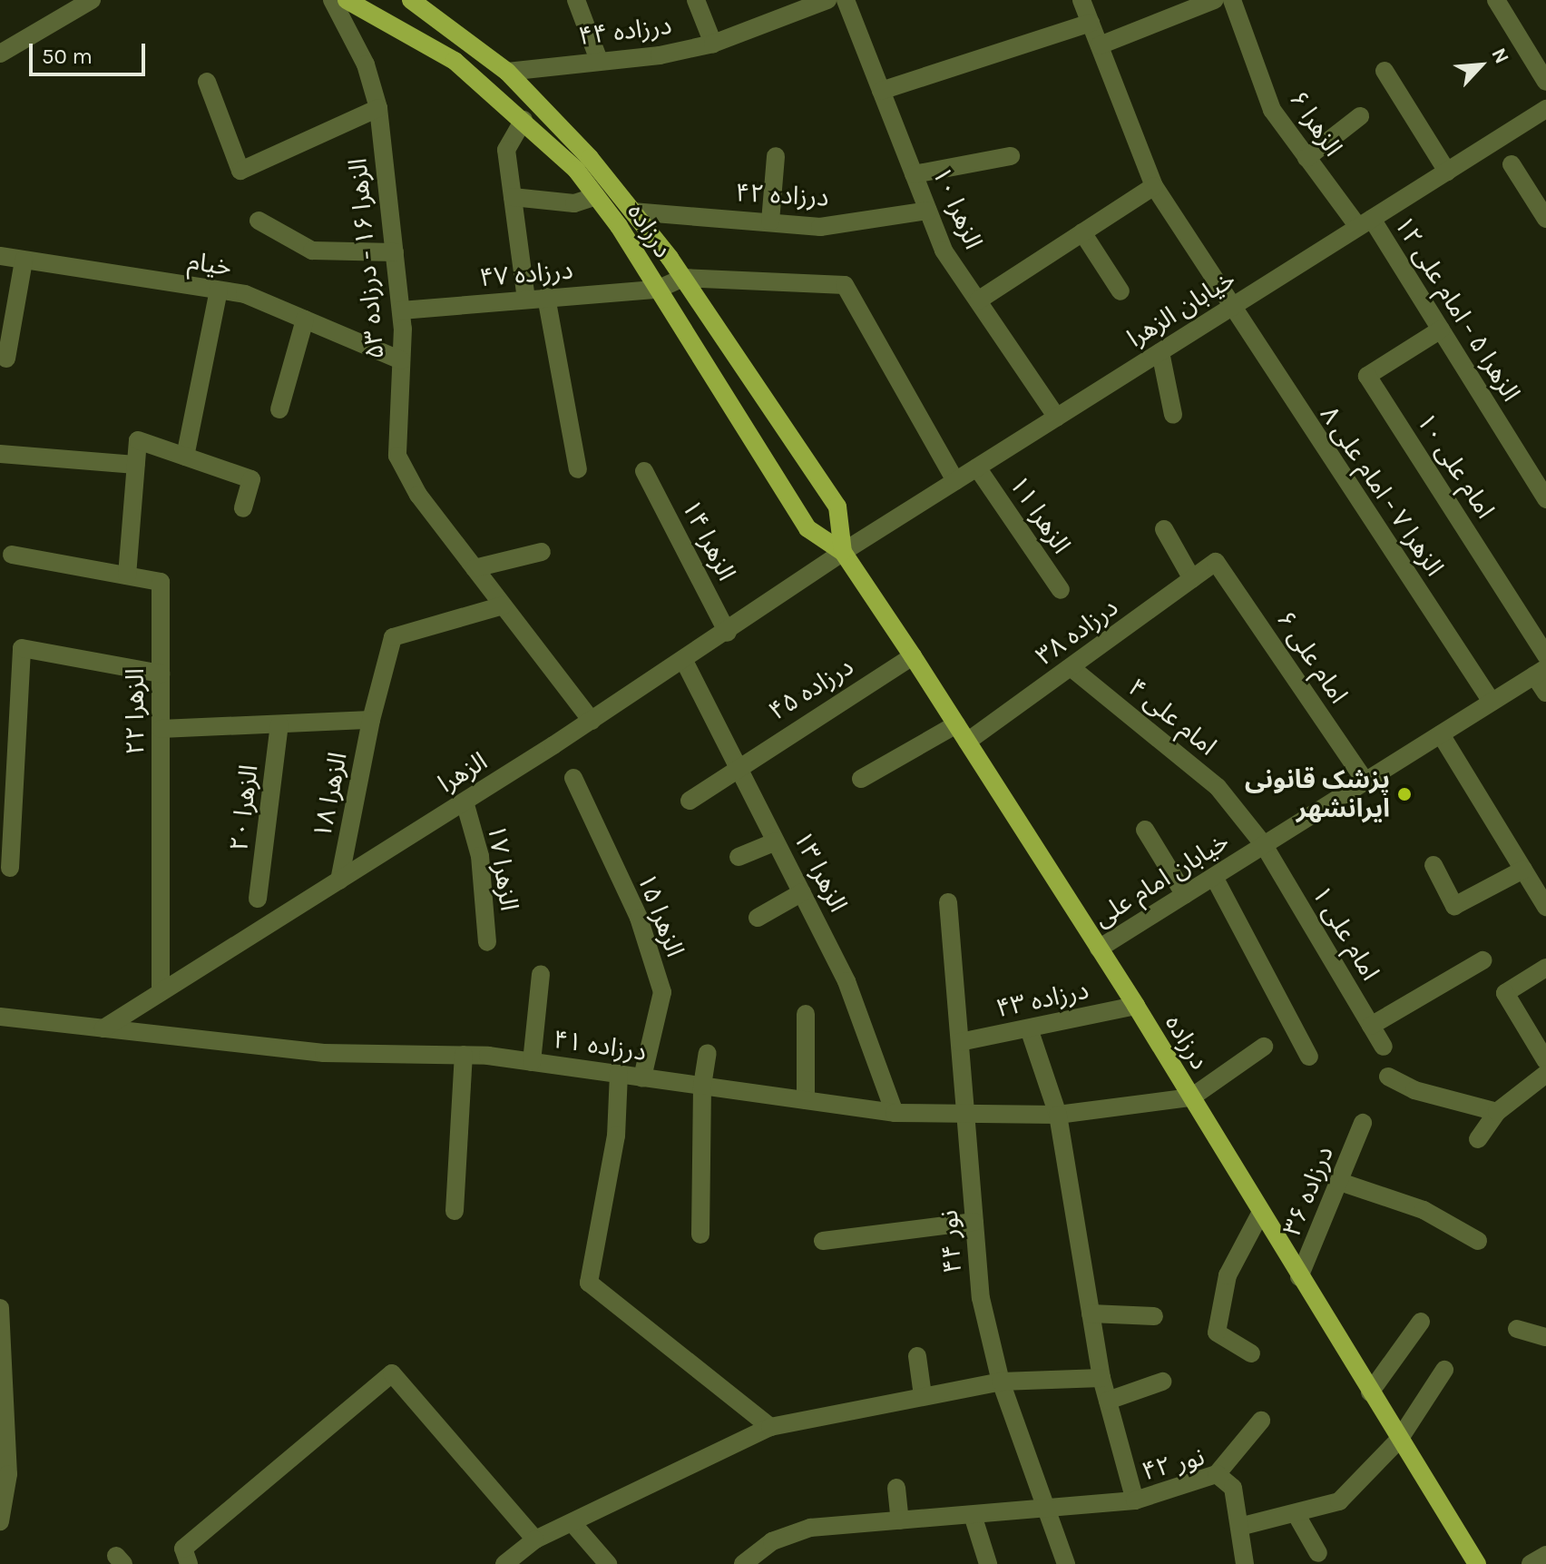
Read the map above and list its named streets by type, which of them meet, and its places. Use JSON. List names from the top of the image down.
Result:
{
  "streets": {
    "main road": ["درزاده"],
    "street": [
      "درزاده ۴۴",
      "الزهرا ۶",
      "درزاده ۴۲",
      "الزهرا ۱۰",
      "الزهرا ۱۶ - درزاده ۵۳",
      "خیام",
      "درزاده ۴۷",
      "خیابان الزهرا",
      "الزهرا ۵ - امام علی ۱۲",
      "امام علی ۱۰",
      "الزهرا ۷ - امام علی ۸",
      "الزهرا ۱۱",
      "الزهرا ۱۴",
      "درزاده ۳۸",
      "امام علی ۶",
      "درزاده ۴۵",
      "الزهرا ۲۲",
      "امام علی ۴",
      "الزهرا",
      "الزهرا ۱۸",
      "الزهرا ۲۰",
      "الزهرا ۱۷",
      "الزهرا ۱۳",
      "خیابان امام علی",
      "الزهرا ۱۵",
      "امام علی ۱",
      "درزاده ۴۳",
      "درزاده ۴۱",
      "درزاده ۳۶",
      "نور ۴۴",
      "نور ۴۲"
    ]
  },
  "crossings": [
    ["درزاده ۴۴", "درزاده"],
    ["الزهرا ۶", "خیابان الزهرا"],
    ["الزهرا ۶", "الزهرا ۵ - امام علی ۱۲"],
    ["درزاده ۴۲", "الزهرا ۱۰"],
    ["درزاده ۴۲", "درزاده"],
    ["الزهرا ۱۰", "خیابان الزهرا"],
    ["درزاده", "درزاده ۴۷"],
    ["درزاده", "خیابان الزهرا"],
    ["درزاده", "درزاده ۳۸"],
    ["درزاده", "درزاده ۴۵"],
    ["درزاده", "الزهرا"],
    ["درزاده", "خیابان امام علی"],
    ["درزاده", "درزاده ۴۳"],
    ["درزاده", "درزاده ۴۱"],
    ["درزاده", "درزاده ۳۶"],
    ["الزهرا ۱۶ - درزاده ۵۳", "خیام"],
    ["الزهرا ۱۶ - درزاده ۵۳", "درزاده ۴۷"],
    ["الزهرا ۱۶ - درزاده ۵۳", "الزهرا"],
    ["الزهرا ۱۶ - درزاده ۵۳", "الزهرا ۱۸"],
    ["خیابان الزهرا", "الزهرا ۵ - امام علی ۱۲"],
    ["خیابان الزهرا", "الزهرا ۷ - امام علی ۸"],
    ["خیابان الزهرا", "الزهرا ۱۱"],
    ["خیابان الزهرا", "الزهرا"],
    ["الزهرا ۵ - امام علی ۱۲", "امام علی ۱۰"],
    ["الزهرا ۷ - امام علی ۸", "خیابان امام علی"],
    ["الزهرا ۱۴", "الزهرا"],
    ["درزاده ۳۸", "امام علی ۶"],
    ["درزاده ۳۸", "امام علی ۴"],
    ["امام علی ۶", "خیابان امام علی"],
    ["درزاده ۴۵", "الزهرا ۱۳"],
    ["الزهرا ۲۲", "الزهرا"],
    ["امام علی ۴", "خیابان امام علی"],
    ["امام علی ۴", "امام علی ۱"],
    ["الزهرا", "الزهرا ۱۸"],
    ["الزهرا", "الزهرا ۱۷"],
    ["الزهرا", "الزهرا ۱۳"],
    ["الزهرا", "درزاده ۴۱"],
    ["الزهرا ۱۳", "درزاده ۴۱"],
    ["خیابان امام علی", "امام علی ۱"],
    ["الزهرا ۱۵", "درزاده ۴۱"],
    ["درزاده ۴۳", "نور ۴۴"],
    ["درزاده ۴۱", "نور ۴۴"],
    ["نور ۴۴", "نور ۴۲"]
  ],
  "places": ["پزشک قانونی ایرانشهر"],
  "scale_bar": "50 m",
  "north": "top right"
}
